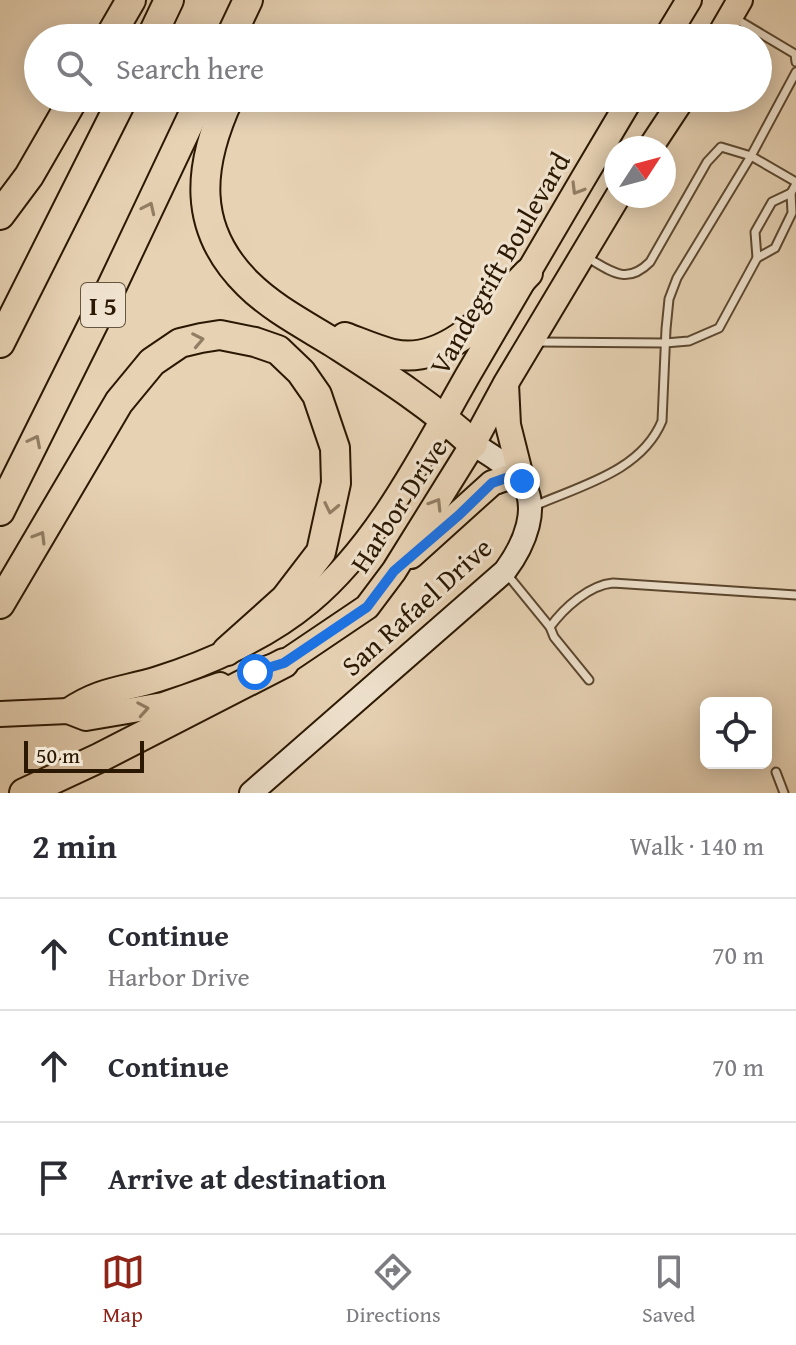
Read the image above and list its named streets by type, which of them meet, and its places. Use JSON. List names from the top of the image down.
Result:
{
  "streets": {
    "highway": ["I 5"],
    "main road": ["Vandegrift Boulevard", "Harbor Drive"],
    "street": ["San Rafael Drive"]
  },
  "crossings": [
    ["Vandegrift Boulevard", "Harbor Drive"]
  ],
  "scale_bar": "50 m",
  "north": "top right",
  "page": {
    "search": "Search here",
    "scale": "50 m",
    "heading": ["2 min", "Walk · 140 m"],
    "list": [
      ["Continue", "Harbor Drive", "70 m"],
      ["Continue", "70 m"],
      "Arrive at destination"
    ],
    "nav": ["Map", "Directions", "Saved"]
  }
}
